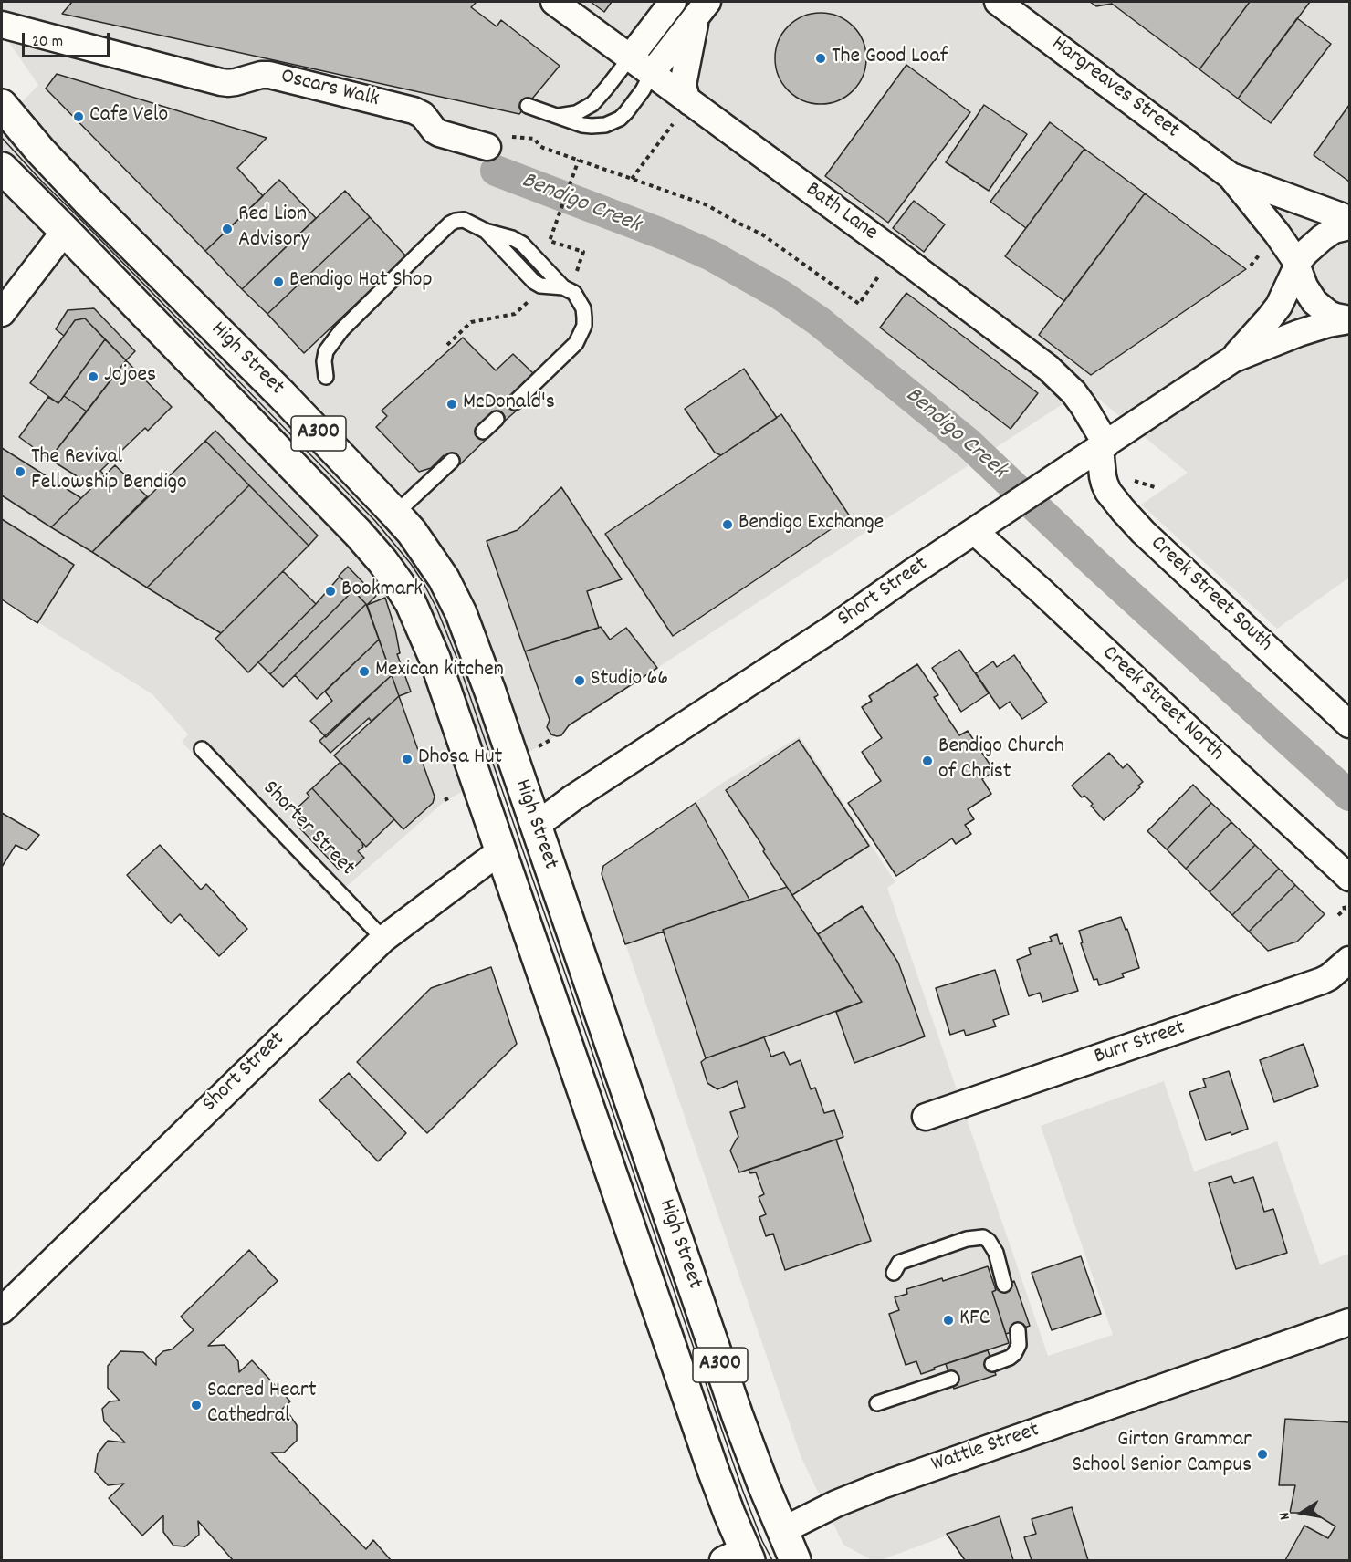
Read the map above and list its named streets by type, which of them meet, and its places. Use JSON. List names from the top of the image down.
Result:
{
  "streets": {
    "highway": ["High Street", "A300"],
    "street": [
      "Hargreaves Street",
      "Oscars Walk",
      "Bath Lane",
      "Short Street",
      "Creek Street South",
      "Creek Street North",
      "Burr Street",
      "Wattle Street"
    ],
    "lane": ["Shorter Street"]
  },
  "crossings": [
    ["Hargreaves Street", "Short Street"],
    ["Bath Lane", "Short Street"],
    ["Bath Lane", "Creek Street South"],
    ["High Street", "Short Street"],
    ["High Street", "Wattle Street"],
    ["Short Street", "Creek Street South"],
    ["Short Street", "Creek Street North"],
    ["Short Street", "Shorter Street"]
  ],
  "water": ["Bendigo Creek"],
  "places": [
    "The Good Loaf",
    "Cafe Velo",
    "Red Lion Advisory",
    "Bendigo Hat Shop",
    "Jojoes",
    "McDonald's",
    "The Revival Fellowship Bendigo",
    "Bendigo Exchange",
    "Bookmark",
    "Mexican kitchen",
    "Studio 66",
    "Dhosa Hut",
    "Bendigo Church of Christ",
    "KFC",
    "Sacred Heart Cathedral",
    "Girton Grammar School Senior Campus"
  ],
  "scale_bar": "20 m",
  "north": "left"
}
